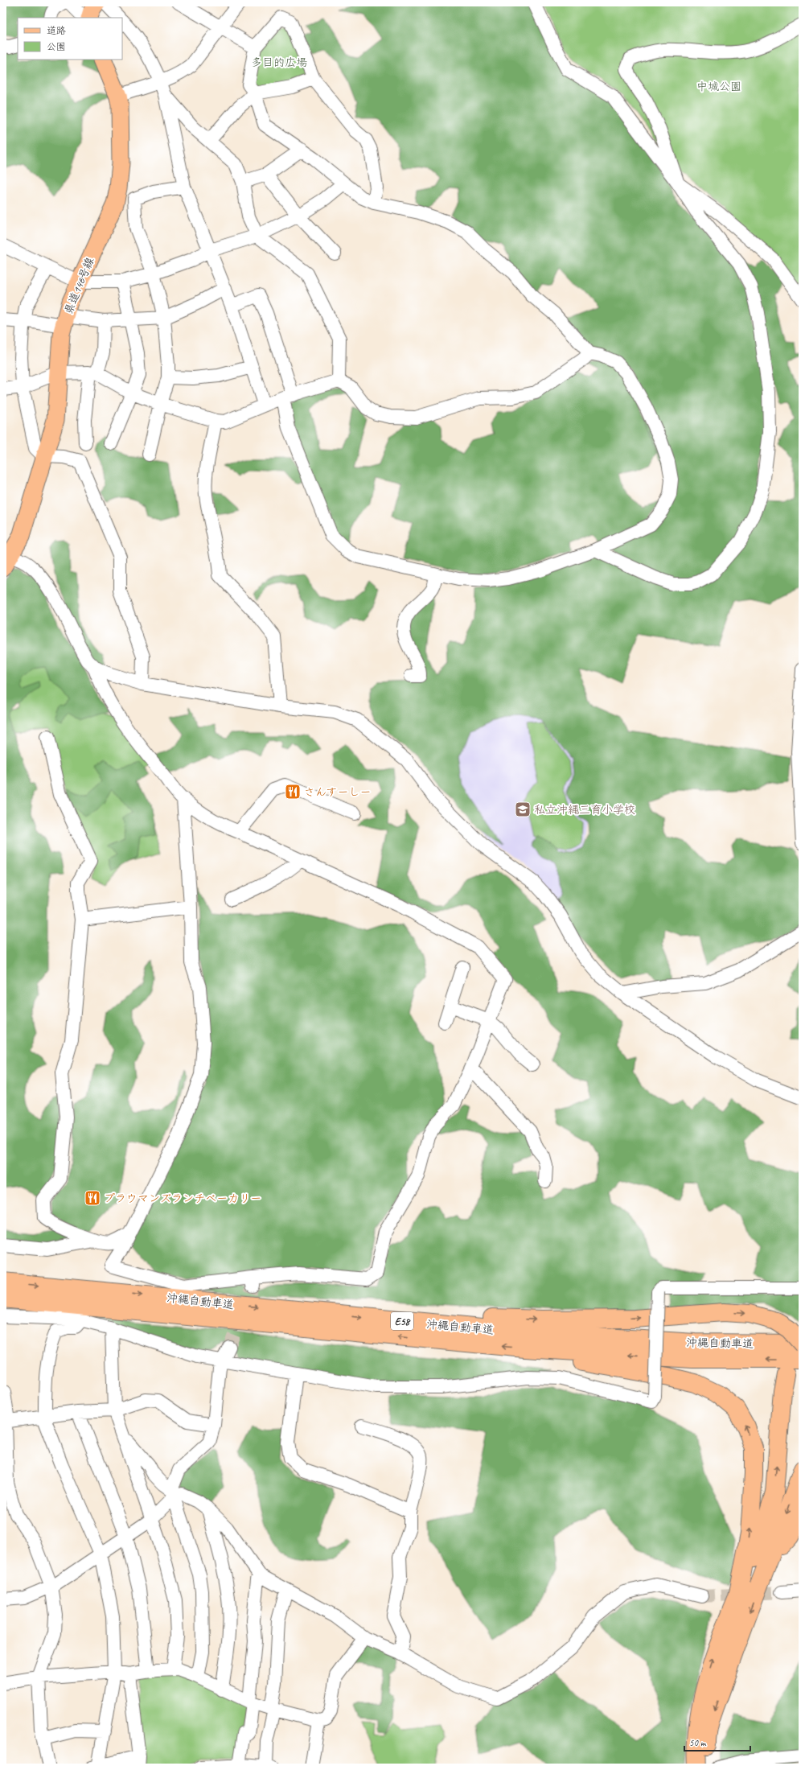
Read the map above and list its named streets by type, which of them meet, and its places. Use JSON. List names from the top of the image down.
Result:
{
  "streets": {
    "highway": ["沖縄自動車道", "E58"],
    "main road": ["県道146号線"]
  },
  "parks": ["多目的広場", "中城公園"],
  "places": {
    "restaurant": ["さんすーしー", "プラウマンズランチベーカリー"],
    "school or university": ["私立沖縄三育小学校"]
  },
  "legend": ["道路", "公園"],
  "scale_bar": "50 m"
}
